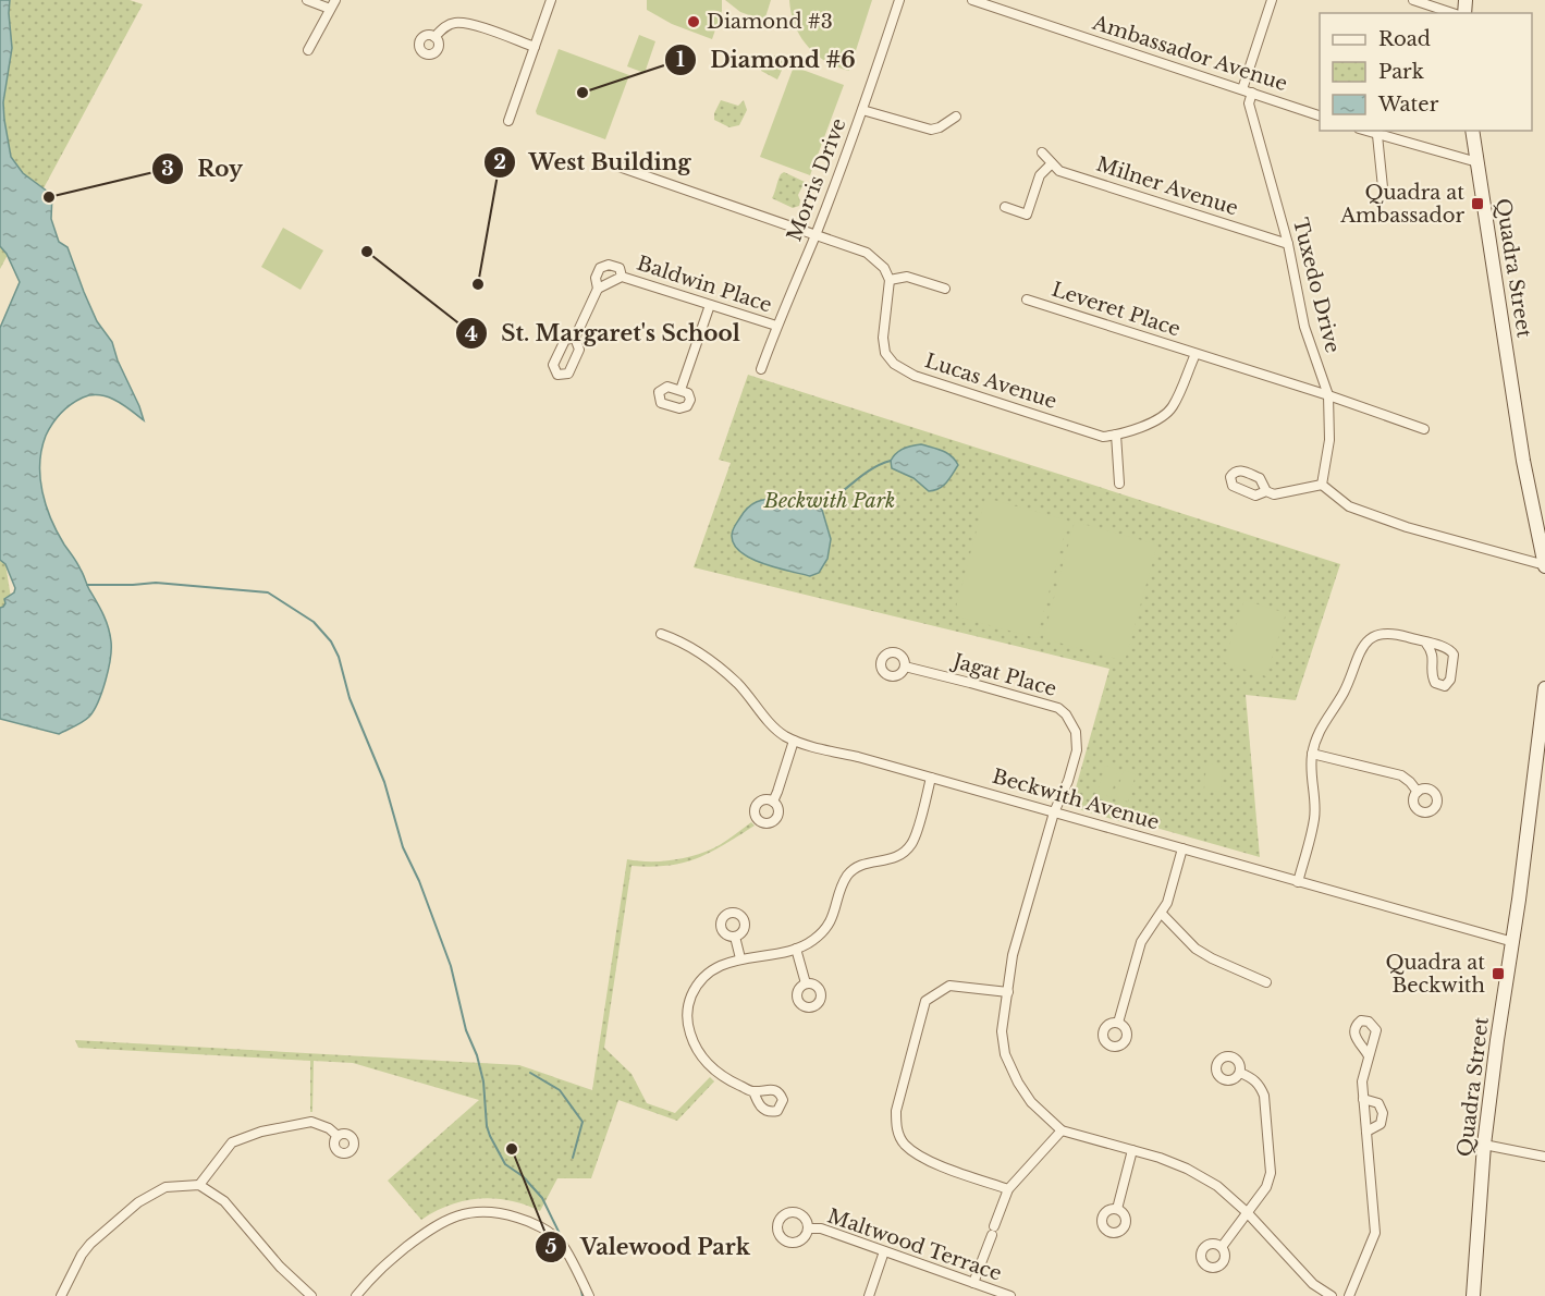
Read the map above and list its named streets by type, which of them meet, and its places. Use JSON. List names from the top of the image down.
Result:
{
  "streets": {
    "main road": ["Quadra Street"],
    "street": [
      "Ambassador Avenue",
      "Morris Drive",
      "Milner Avenue",
      "Baldwin Place",
      "Tuxedo Drive",
      "Leveret Place",
      "Lucas Avenue",
      "Jagat Place",
      "Beckwith Avenue",
      "Maltwood Terrace"
    ]
  },
  "crossings": [
    ["Ambassador Avenue", "Tuxedo Drive"],
    ["Morris Drive", "Baldwin Place"],
    ["Milner Avenue", "Tuxedo Drive"],
    ["Quadra Street", "Beckwith Avenue"],
    ["Leveret Place", "Lucas Avenue"],
    ["Jagat Place", "Beckwith Avenue"]
  ],
  "parks": ["Beckwith Park"],
  "places": {
    "other": [
      "Diamond #3",
      "Diamond #6",
      "Roy",
      "St. Margaret's School",
      "West Building",
      "Valewood Park"
    ],
    "transit": ["Quadra at Ambassador", "Quadra at Beckwith"]
  },
  "legend": ["Road", "Park", "Water"]
}
